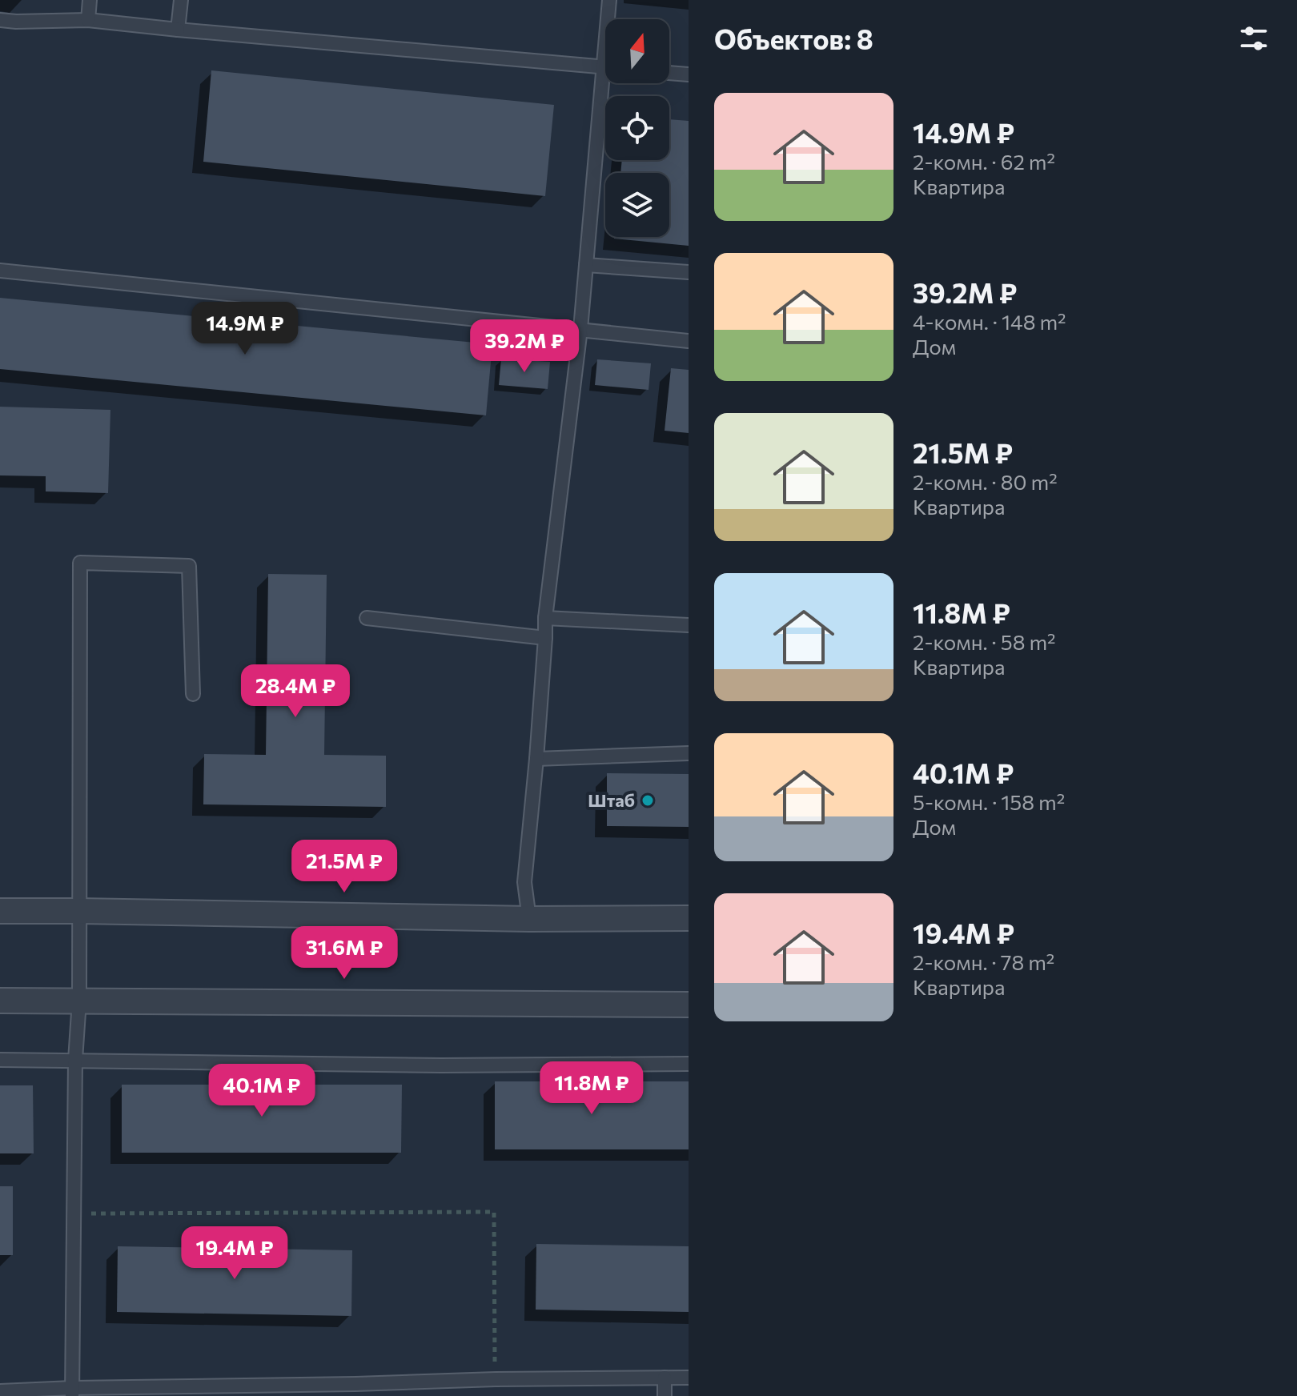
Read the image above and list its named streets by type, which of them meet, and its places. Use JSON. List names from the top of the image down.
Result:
{
  "places": ["Штаб"],
  "north": "top",
  "page": {
    "heading": "Объектов: 8",
    "list": [
      {
        "name": "14.9M ₽",
        "note": "2-комн. · 62 m² · Квартира"
      },
      {
        "name": "39.2M ₽",
        "note": "4-комн. · 148 m² · Дом"
      },
      {
        "name": "21.5M ₽",
        "note": "2-комн. · 80 m² · Квартира"
      },
      {
        "name": "11.8M ₽",
        "note": "2-комн. · 58 m² · Квартира"
      },
      {
        "name": "40.1M ₽",
        "note": "5-комн. · 158 m² · Дом"
      },
      {
        "name": "19.4M ₽",
        "note": "2-комн. · 78 m² · Квартира"
      }
    ],
    "price": [
      "14.9M ₽",
      "39.2M ₽",
      "28.4M ₽",
      "21.5M ₽",
      "31.6M ₽",
      "11.8M ₽",
      "40.1M ₽",
      "19.4M ₽"
    ]
  }
}
